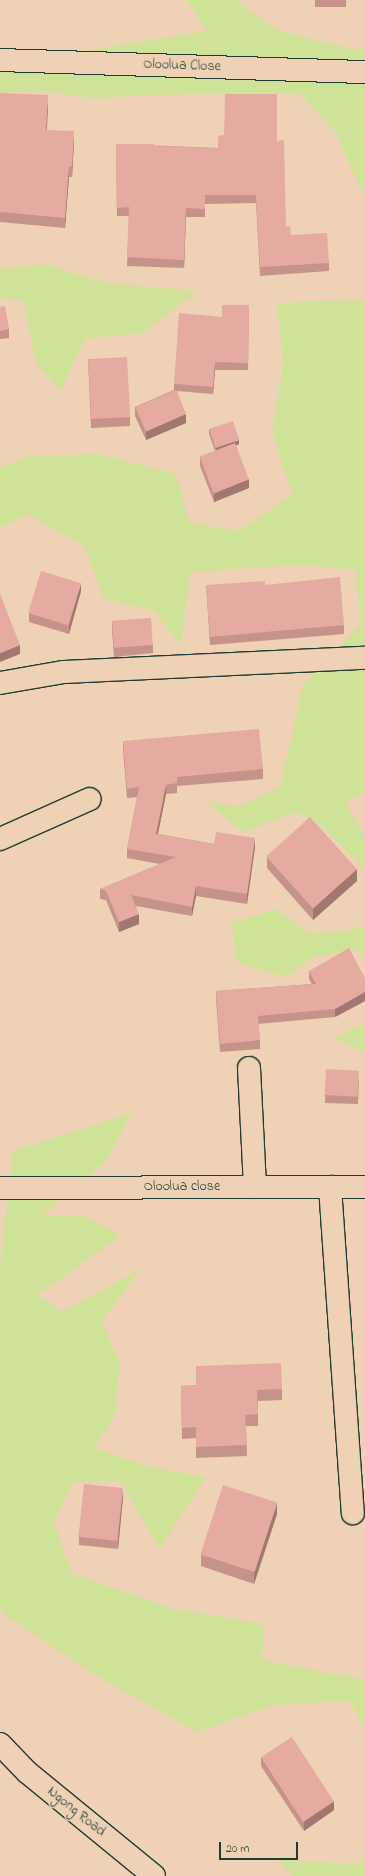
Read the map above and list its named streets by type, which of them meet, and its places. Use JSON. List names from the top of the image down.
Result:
{
  "streets": {
    "street": ["Oloolua Close", "Oloolua close", "Ngong Road"]
  },
  "scale_bar": "20 m"
}
